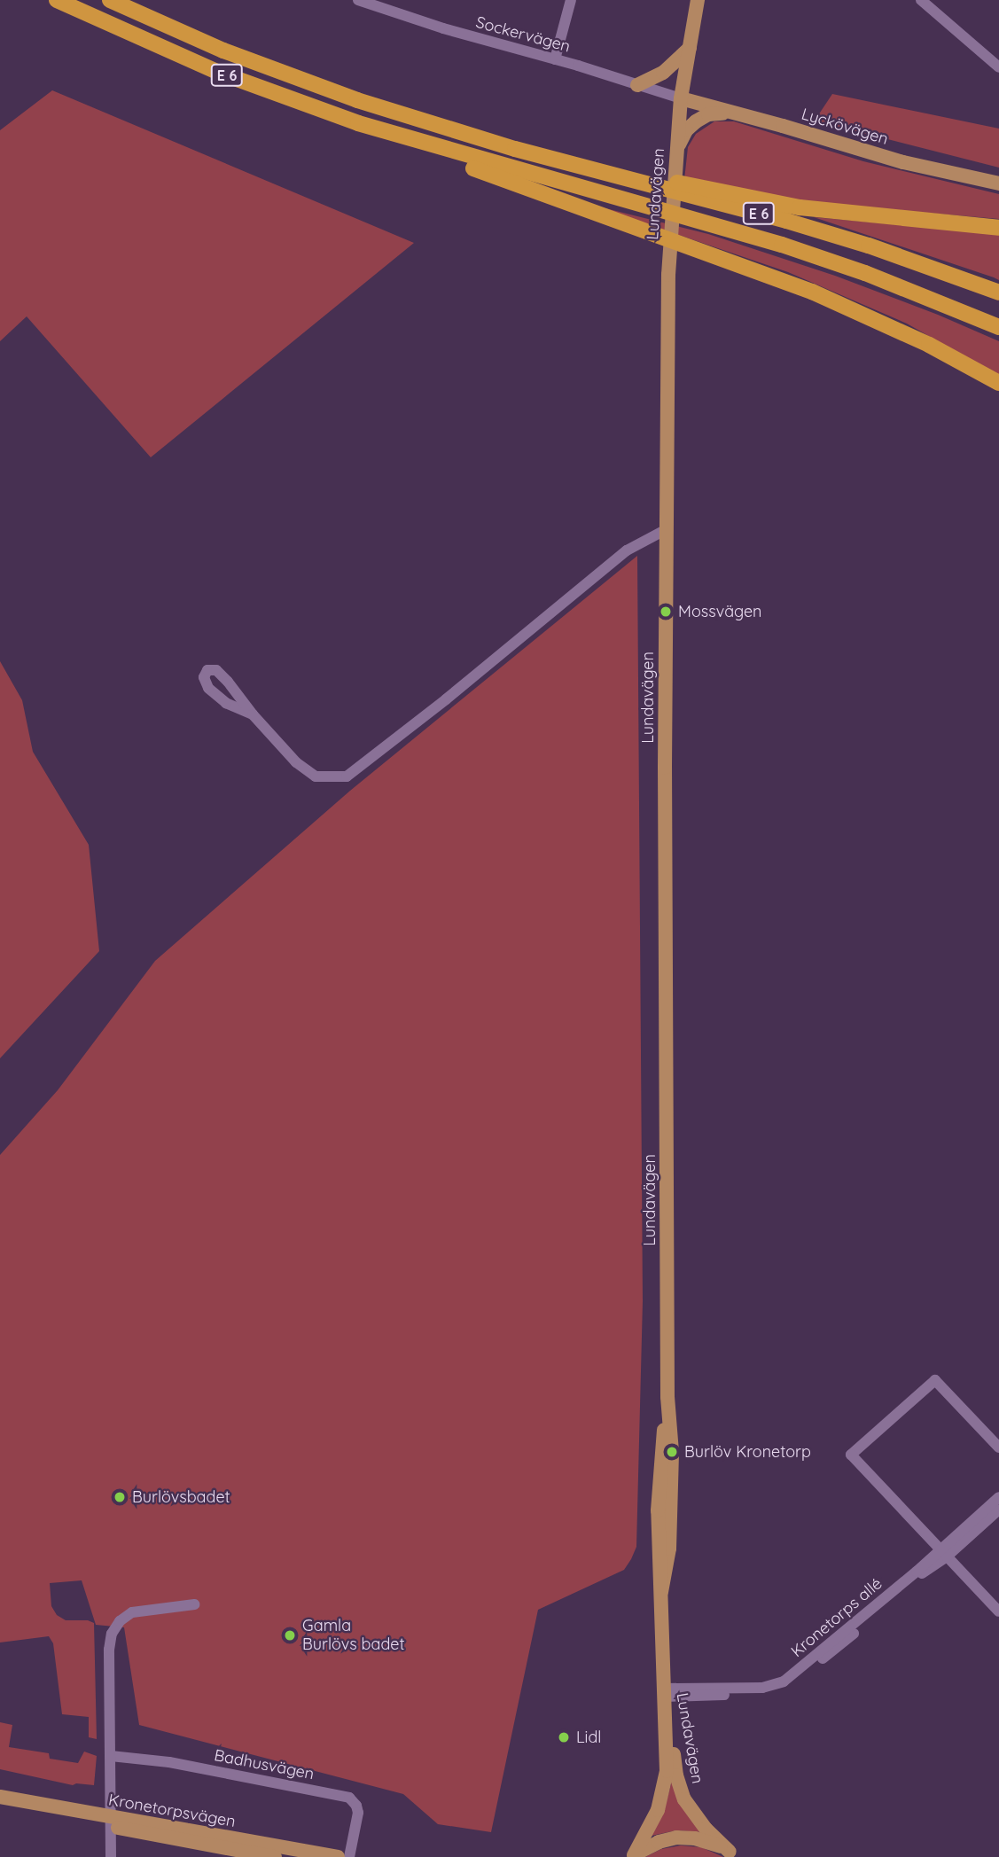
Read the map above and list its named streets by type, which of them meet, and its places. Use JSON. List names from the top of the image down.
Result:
{
  "streets": {
    "highway": ["E 6"],
    "main road": ["Lyckövägen", "Lundavägen", "Kronetorpsvägen"],
    "street": ["Sockervägen", "Badhusvägen"]
  },
  "crossings": [
    ["Sockervägen", "Lyckövägen"],
    ["Sockervägen", "Lundavägen"],
    ["Lyckövägen", "Lundavägen"]
  ],
  "places": [
    "Mossvägen",
    "Burlöv Kronetorp",
    "Burlövsbadet",
    "Gamla Burlövs badet",
    "Lidl"
  ]
}
